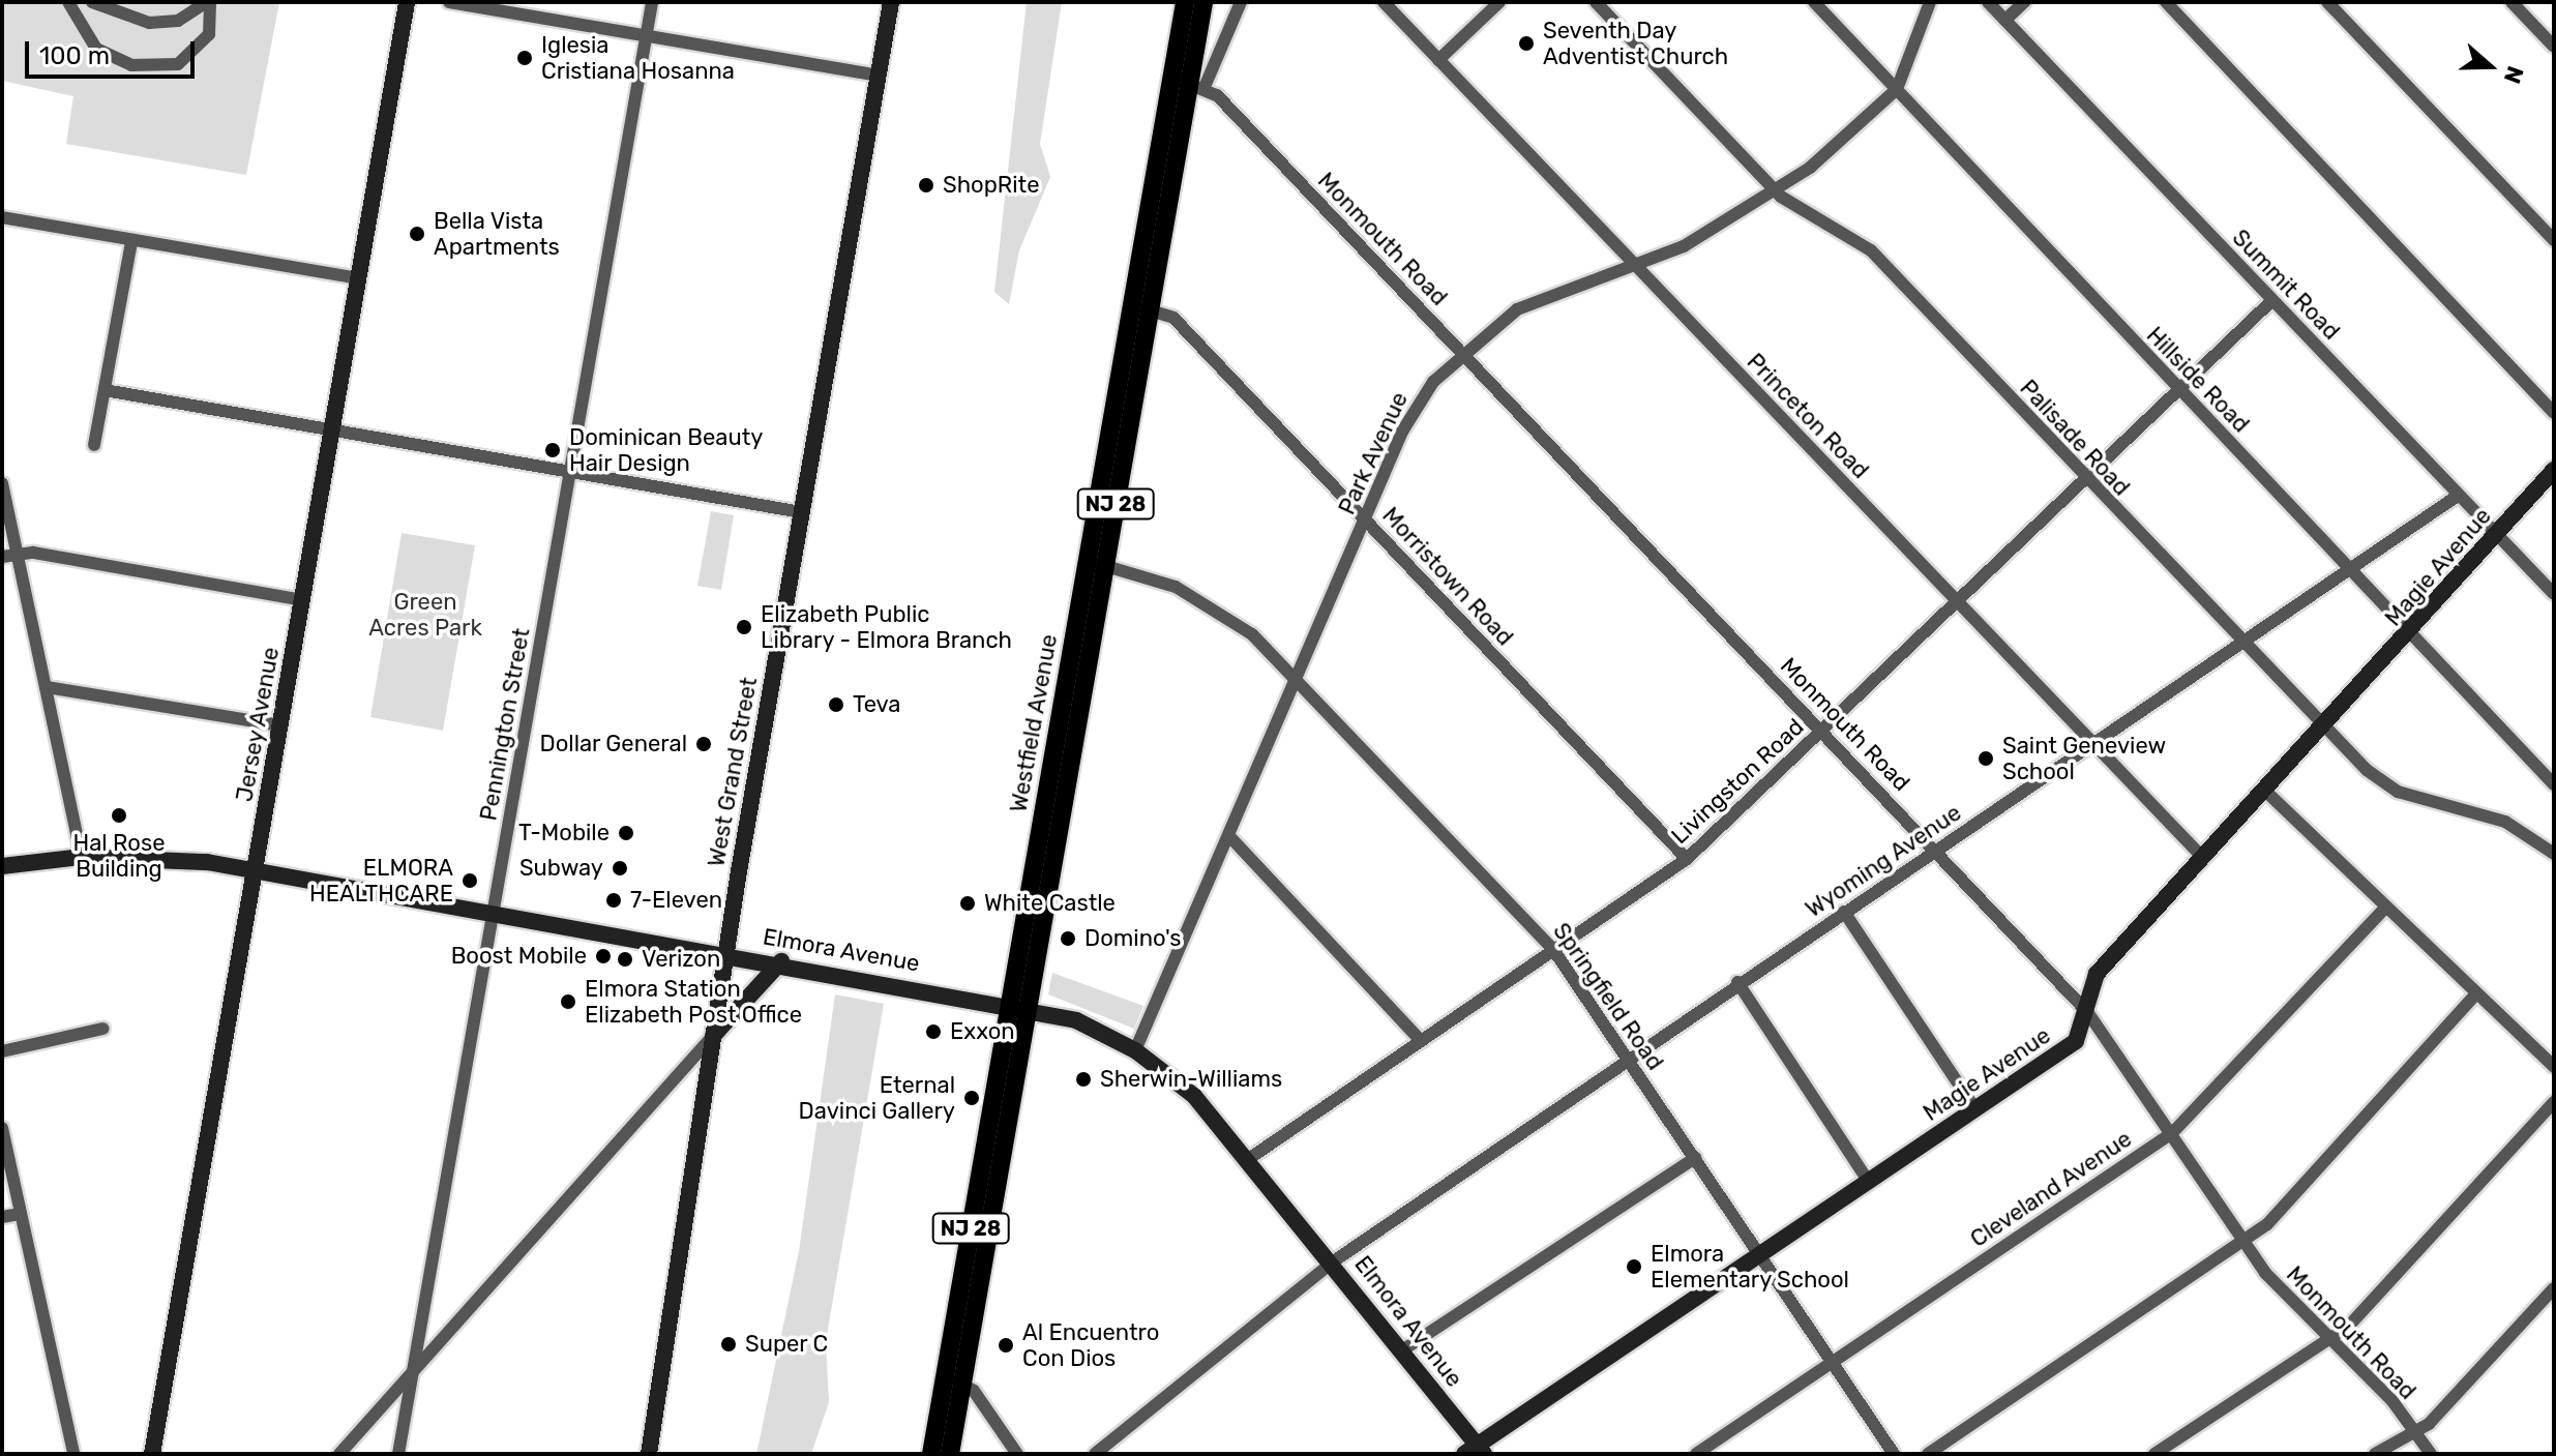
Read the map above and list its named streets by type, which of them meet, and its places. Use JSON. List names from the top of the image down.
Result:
{
  "streets": {
    "main road": ["NJ 28", "Westfield Avenue"],
    "street": [
      "Monmouth Road",
      "Summit Road",
      "Hillside Road",
      "Princeton Road",
      "Palisade Road",
      "Park Avenue",
      "Magie Avenue",
      "Morristown Road",
      "Jersey Avenue",
      "Pennington Street",
      "West Grand Street",
      "Livingston Road",
      "Wyoming Avenue",
      "Elmora Avenue",
      "Springfield Road",
      "Cleveland Avenue"
    ]
  },
  "crossings": [
    ["Monmouth Road", "Park Avenue"],
    ["Monmouth Road", "Magie Avenue"],
    ["Monmouth Road", "Westfield Avenue"],
    ["Monmouth Road", "Livingston Road"],
    ["Monmouth Road", "Wyoming Avenue"],
    ["Monmouth Road", "Cleveland Avenue"],
    ["Summit Road", "Magie Avenue"],
    ["Summit Road", "Livingston Road"],
    ["Summit Road", "Wyoming Avenue"],
    ["Hillside Road", "Park Avenue"],
    ["Hillside Road", "Magie Avenue"],
    ["Hillside Road", "Livingston Road"],
    ["Hillside Road", "Wyoming Avenue"],
    ["Princeton Road", "Park Avenue"],
    ["Princeton Road", "Magie Avenue"],
    ["Princeton Road", "Livingston Road"],
    ["Princeton Road", "Wyoming Avenue"],
    ["Palisade Road", "Park Avenue"],
    ["Palisade Road", "Magie Avenue"],
    ["Palisade Road", "Livingston Road"],
    ["Palisade Road", "Wyoming Avenue"],
    ["Park Avenue", "Morristown Road"],
    ["Park Avenue", "Elmora Avenue"],
    ["Park Avenue", "Springfield Road"],
    ["Magie Avenue", "Elmora Avenue"],
    ["Magie Avenue", "Springfield Road"],
    ["Morristown Road", "Westfield Avenue"],
    ["Morristown Road", "Livingston Road"],
    ["Westfield Avenue", "Elmora Avenue"],
    ["Westfield Avenue", "Springfield Road"],
    ["Jersey Avenue", "Elmora Avenue"],
    ["Pennington Street", "Elmora Avenue"],
    ["West Grand Street", "Elmora Avenue"],
    ["Livingston Road", "Elmora Avenue"],
    ["Livingston Road", "Springfield Road"],
    ["Wyoming Avenue", "Elmora Avenue"],
    ["Wyoming Avenue", "Springfield Road"],
    ["Springfield Road", "Cleveland Avenue"]
  ],
  "parks": ["Green Acres Park"],
  "places": [
    "Seventh Day Adventist Church",
    "Iglesia Cristiana Hosanna",
    "ShopRite",
    "Bella Vista Apartments",
    "Dominican Beauty Hair Design",
    "Elizabeth Public Library - Elmora Branch",
    "Teva",
    "Dollar General",
    "Saint Geneview School",
    "Hal Rose Building",
    "T-Mobile",
    "Subway",
    "ELMORA HEALTHCARE",
    "7-Eleven",
    "White Castle",
    "Domino's",
    "Boost Mobile",
    "Verizon",
    "Elmora Station Elizabeth Post Office",
    "Exxon",
    "Sherwin-Williams",
    "Eternal Davinci Gallery",
    "Elmora Elementary School",
    "Super C",
    "Al Encuentro Con Dios"
  ],
  "scale_bar": "100 m",
  "north": "right"
}
